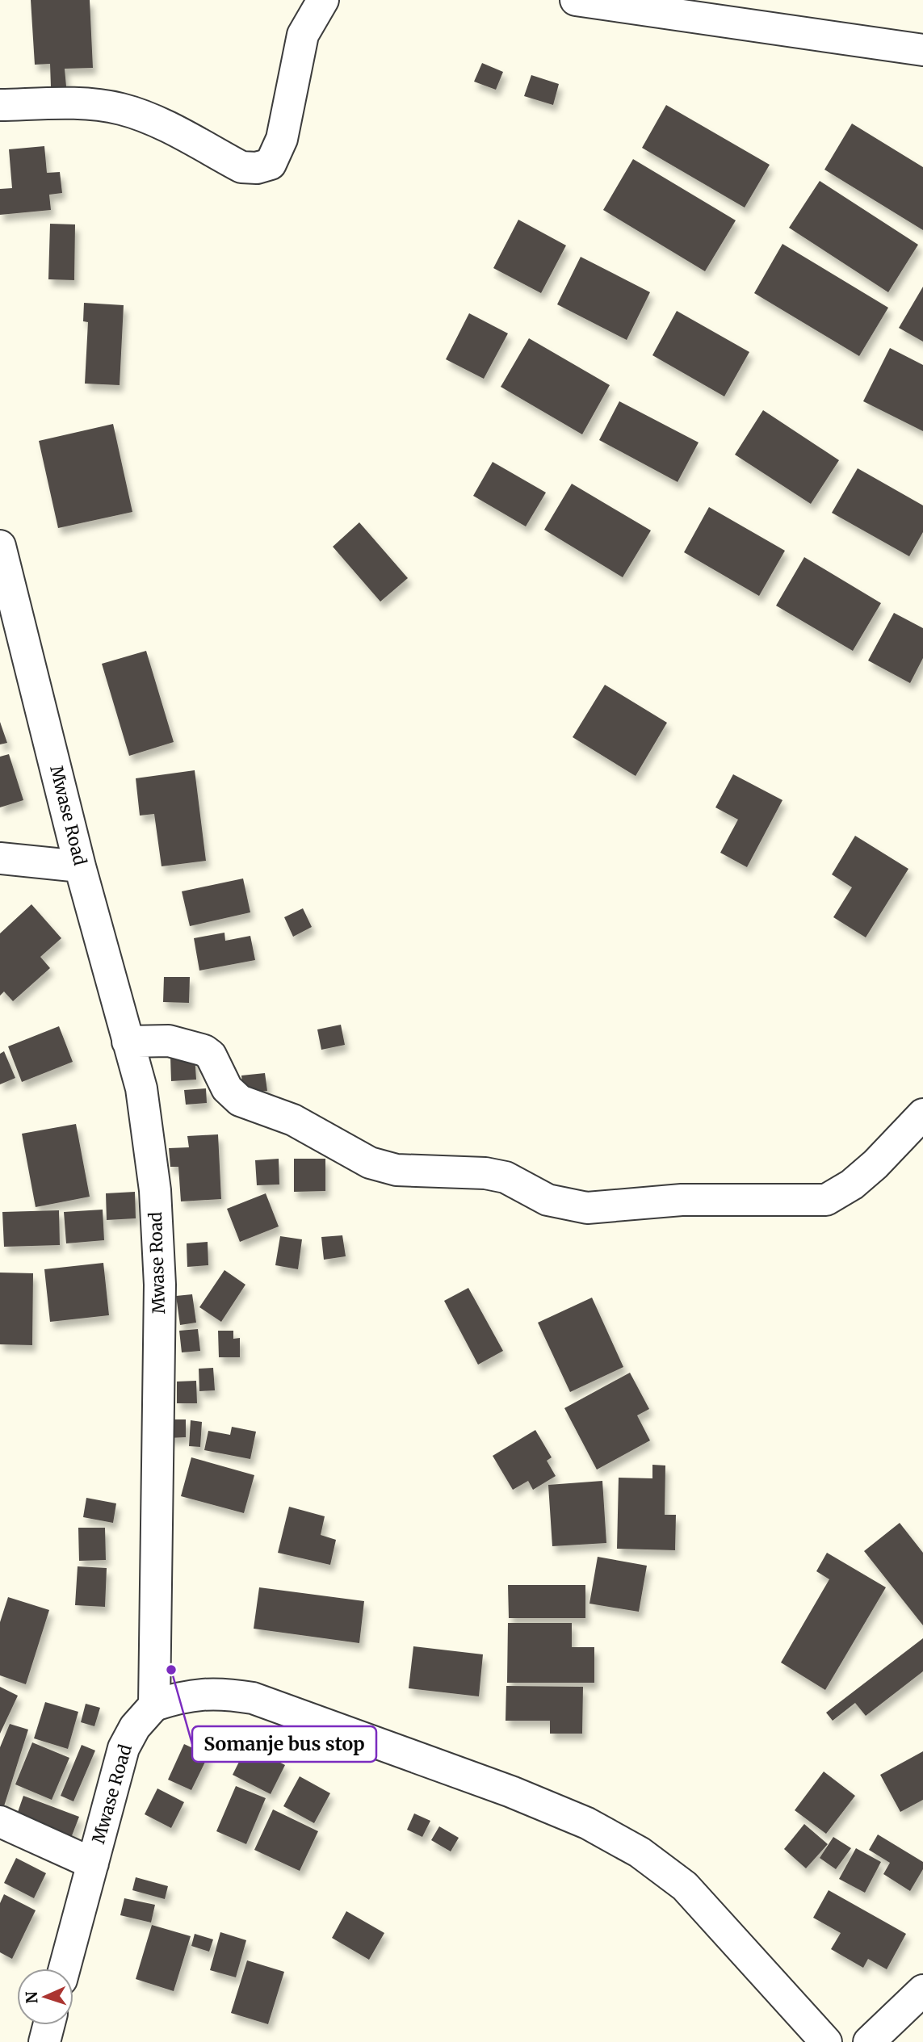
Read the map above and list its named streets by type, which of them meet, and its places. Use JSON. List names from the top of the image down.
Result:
{
  "streets": {
    "street": ["Mwase Road"]
  },
  "places": ["Somanje bus stop"],
  "north": "left"
}
